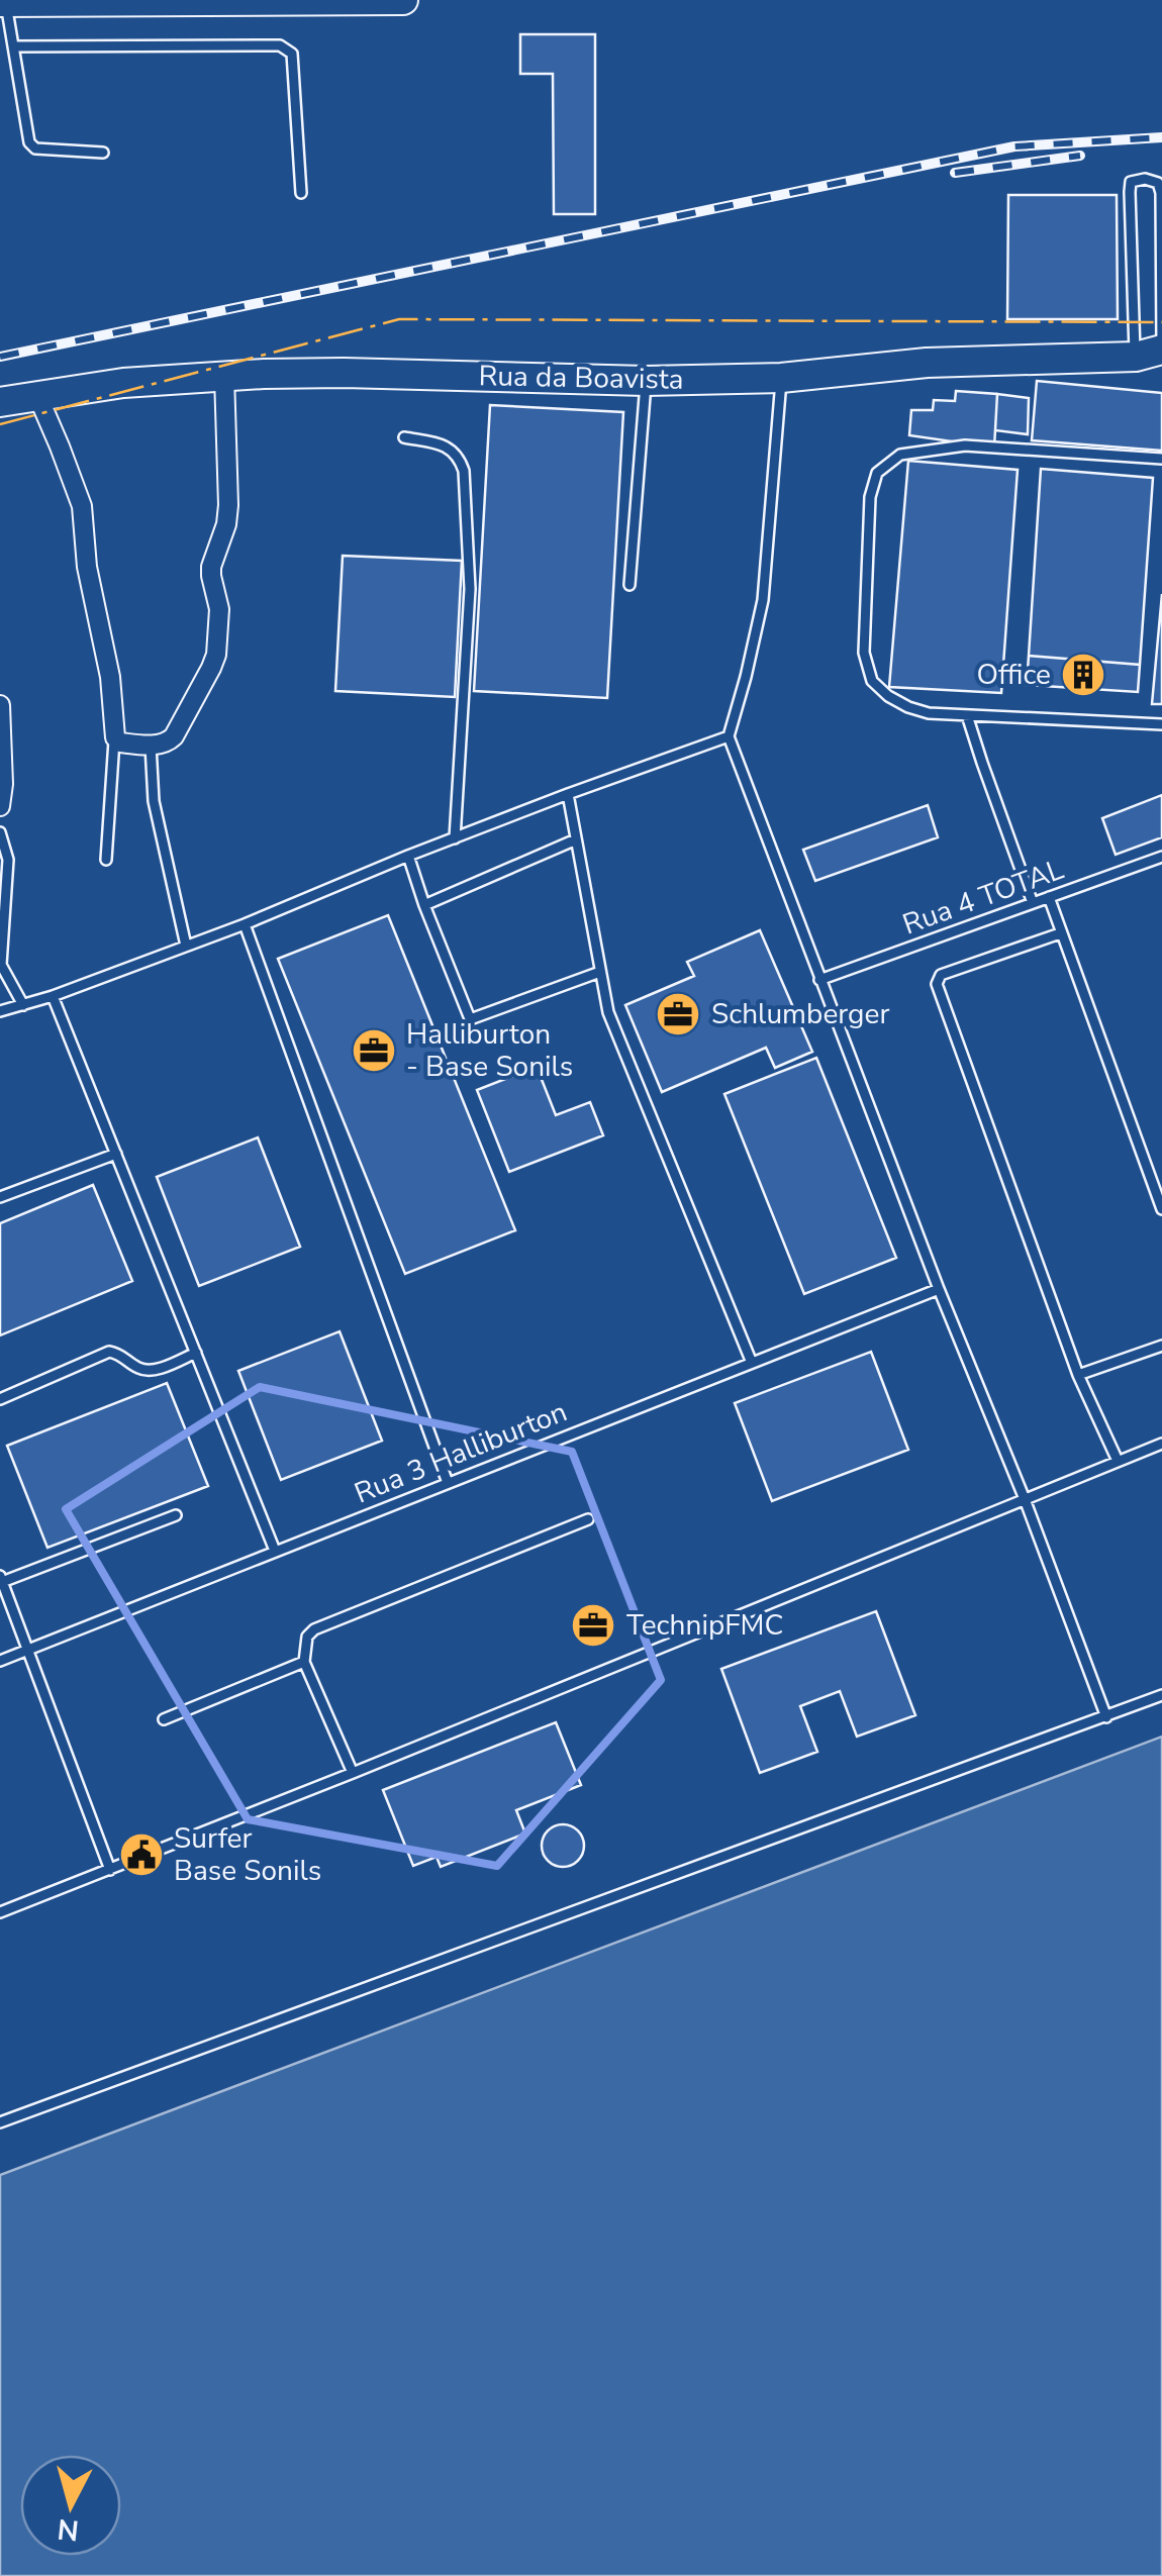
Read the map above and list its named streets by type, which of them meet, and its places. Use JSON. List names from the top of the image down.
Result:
{
  "streets": {
    "main road": ["Rua da Boavista"],
    "lane": ["Rua 4 TOTAL", "Rua 3 Halliburton"]
  },
  "places": {
    "building": ["Office"],
    "office": ["Schlumberger", "Halliburton - Base Sonils", "TechnipFMC"],
    "public building": ["Surfer Base Sonils"]
  },
  "north": "bottom"
}
